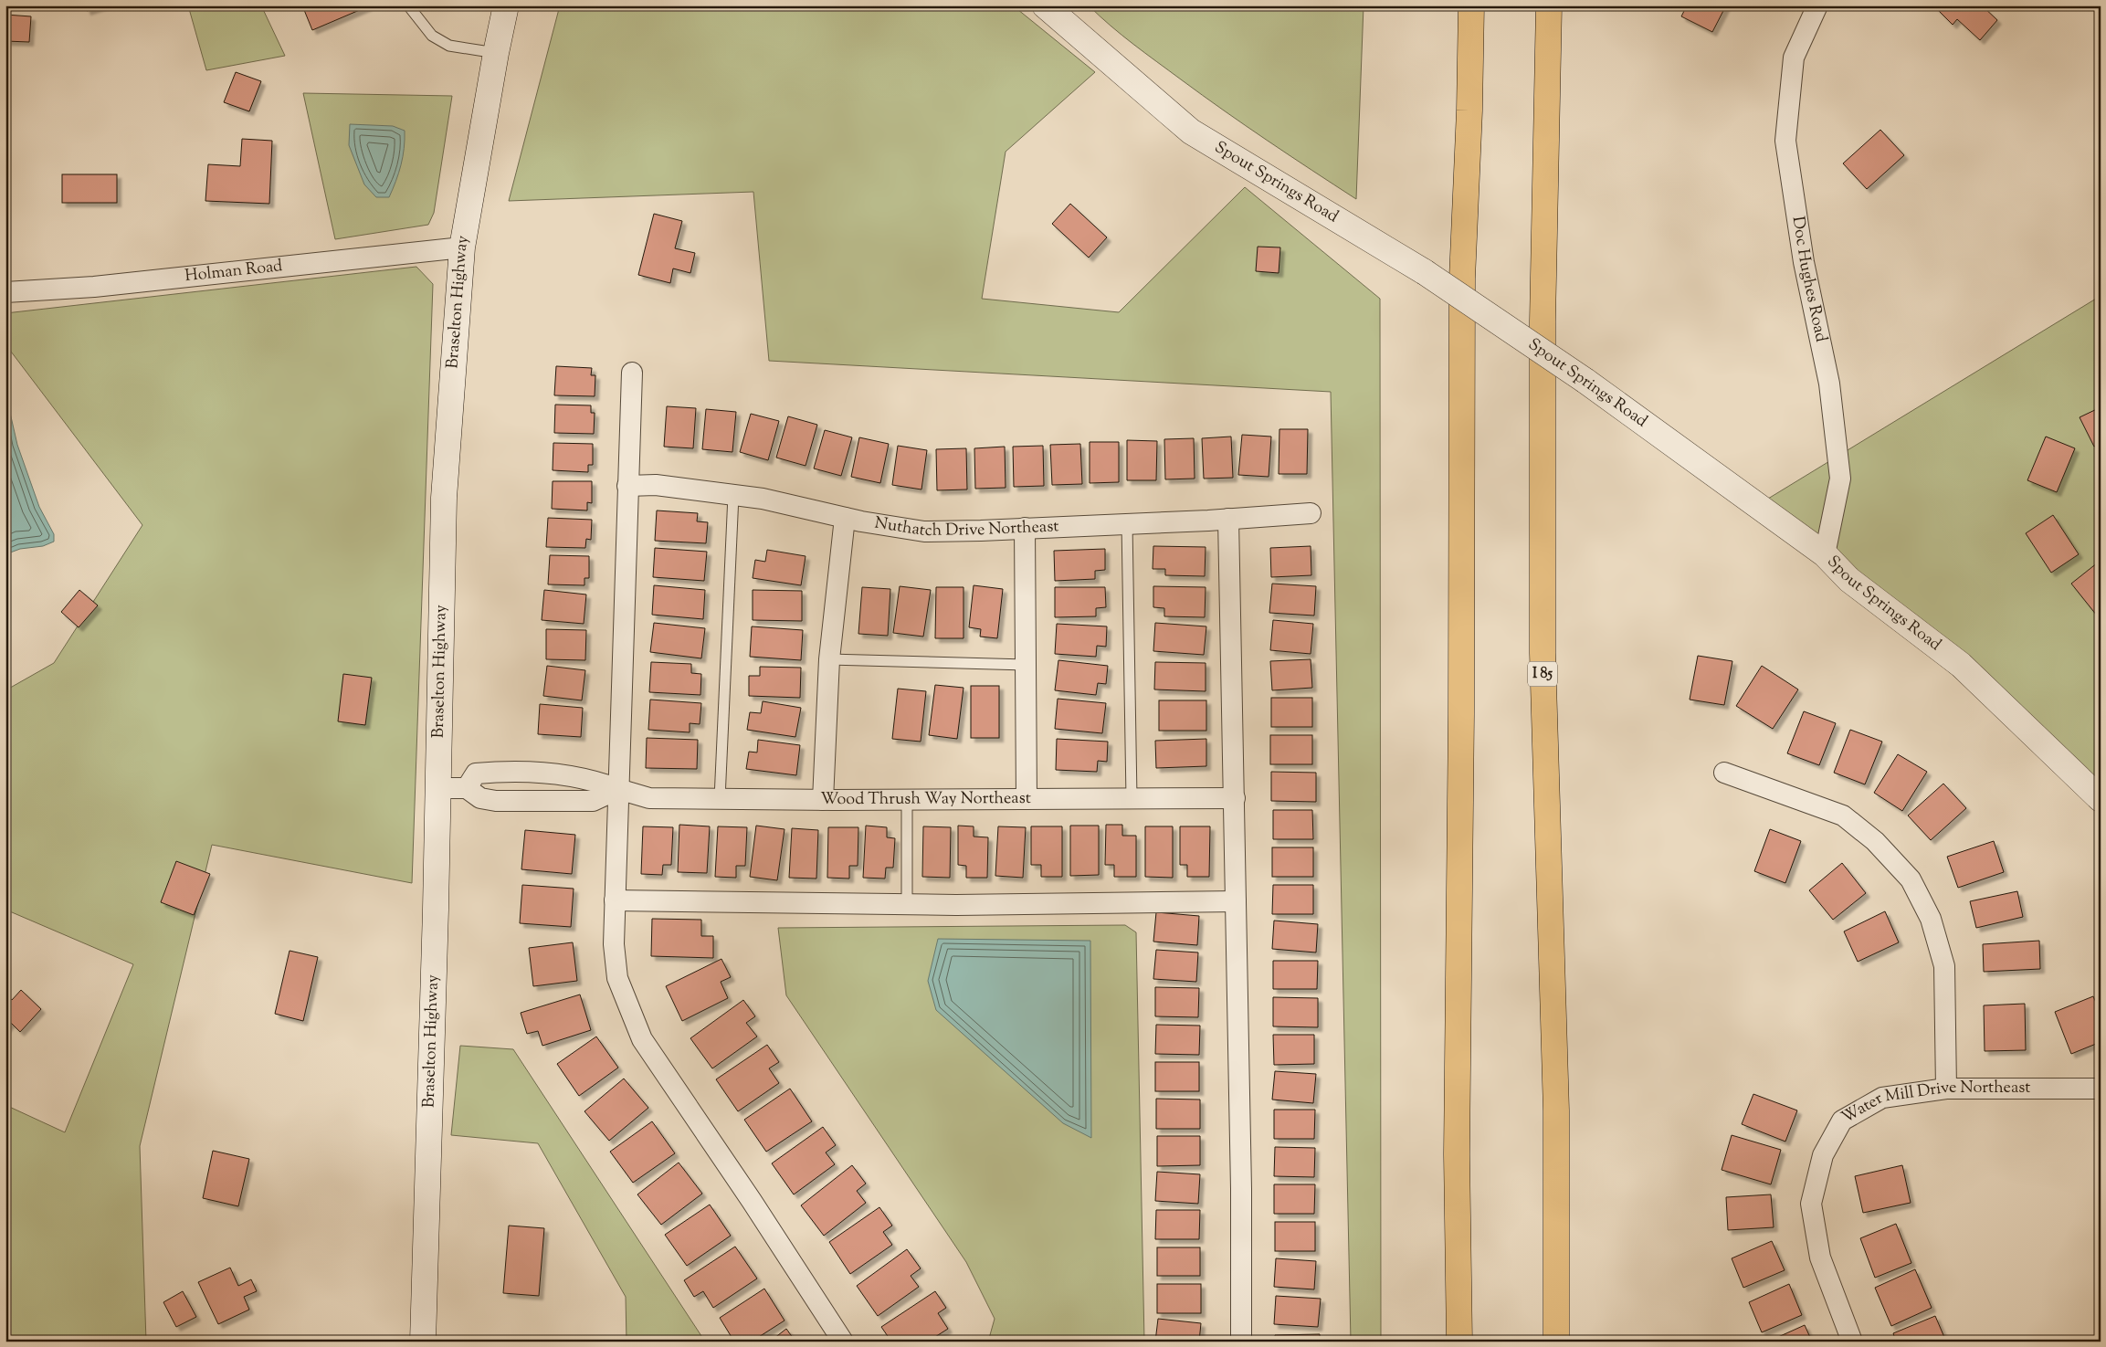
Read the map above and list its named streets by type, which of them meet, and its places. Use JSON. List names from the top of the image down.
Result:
{
  "streets": {
    "highway": ["I 85"],
    "main road": ["Spout Springs Road", "Braselton Highway"],
    "street": [
      "Holman Road",
      "Doc Hughes Road",
      "Nuthatch Drive Northeast",
      "Wood Thrush Way Northeast",
      "Water Mill Drive Northeast"
    ]
  },
  "crossings": [
    ["Spout Springs Road", "Doc Hughes Road"],
    ["Holman Road", "Braselton Highway"]
  ]
}
